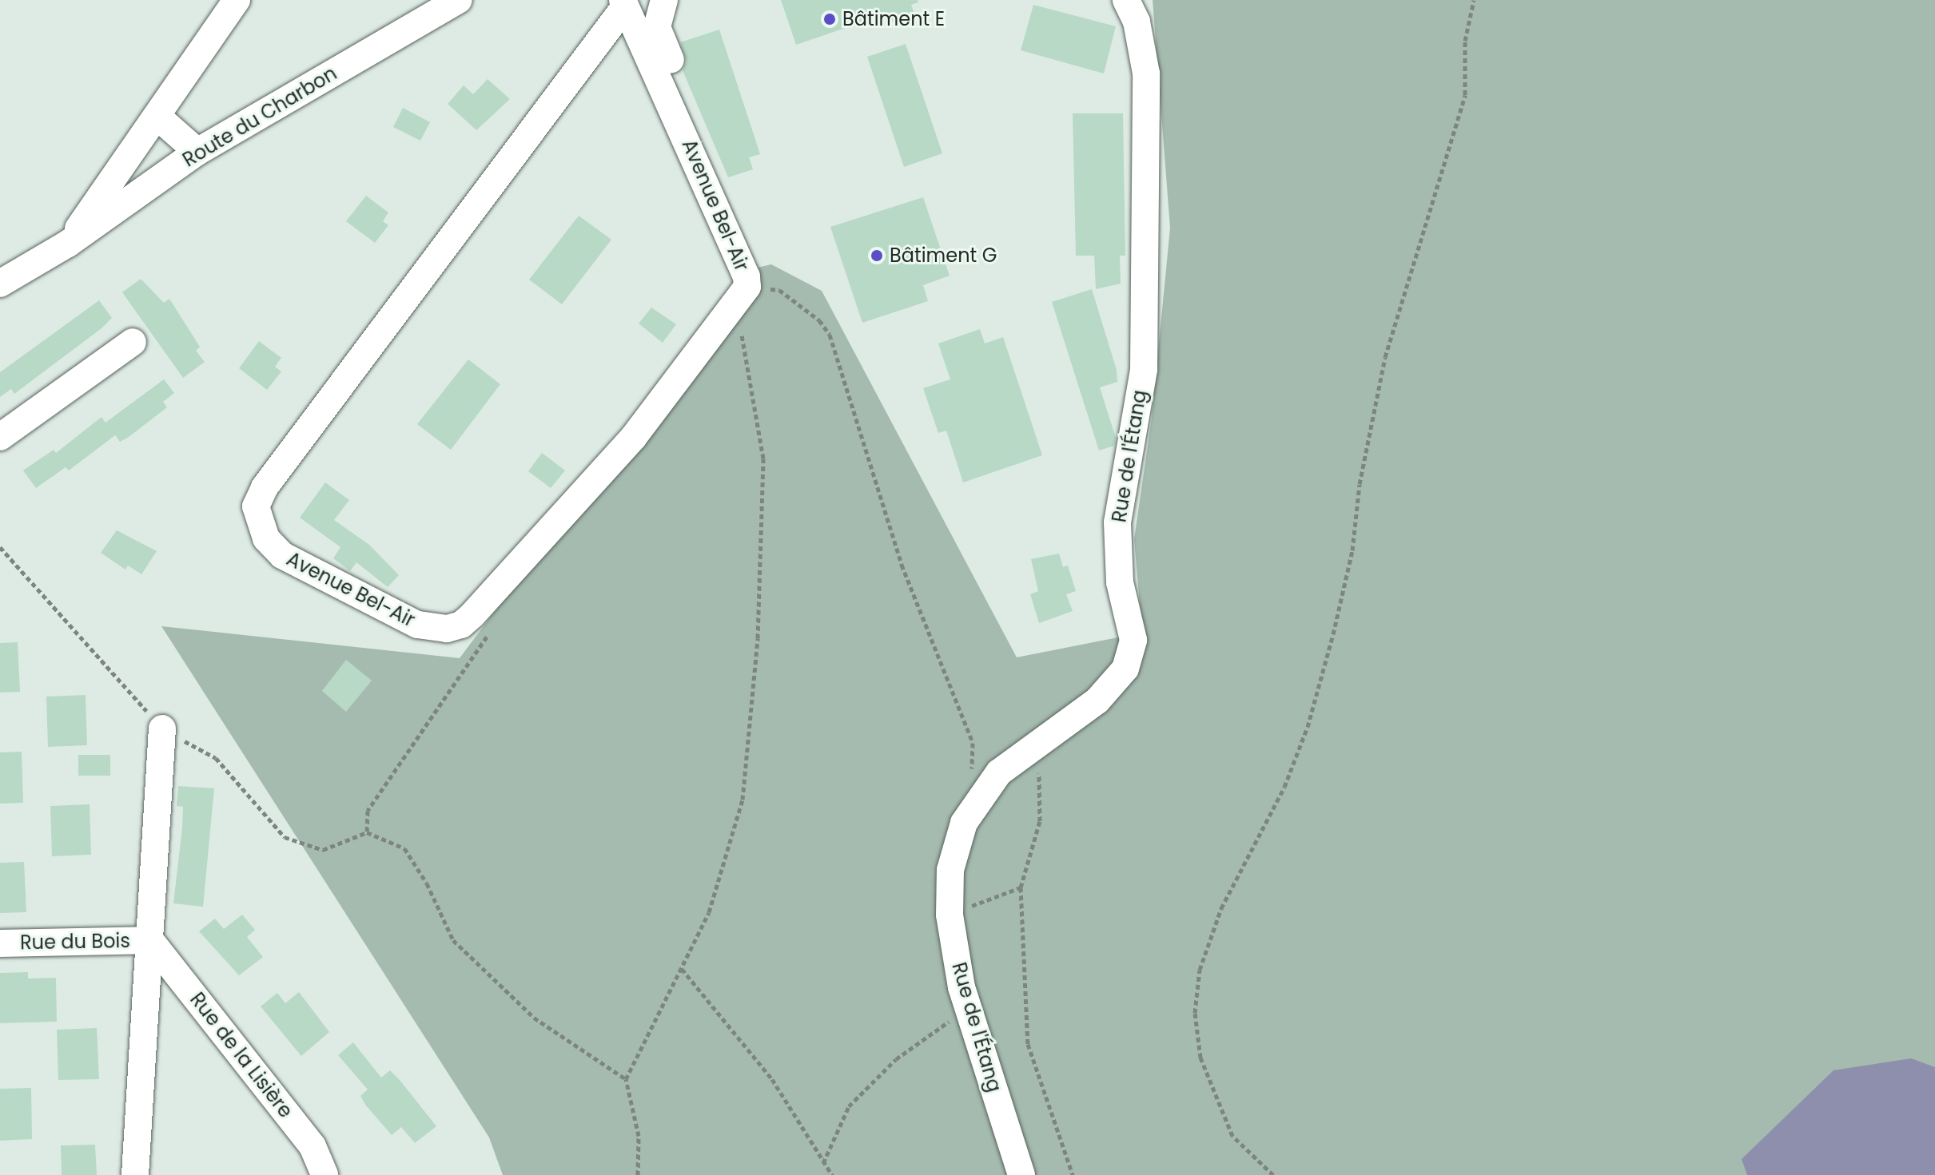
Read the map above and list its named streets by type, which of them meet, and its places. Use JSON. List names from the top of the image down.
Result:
{
  "streets": {
    "street": [
      "Route du Charbon",
      "Avenue Bel-Air",
      "Rue de l'Étang",
      "Rue du Bois",
      "Rue de la Lisière"
    ]
  },
  "crossings": [
    ["Rue du Bois", "Rue de la Lisière"]
  ],
  "places": ["Bâtiment E", "Bâtiment G"]
}
